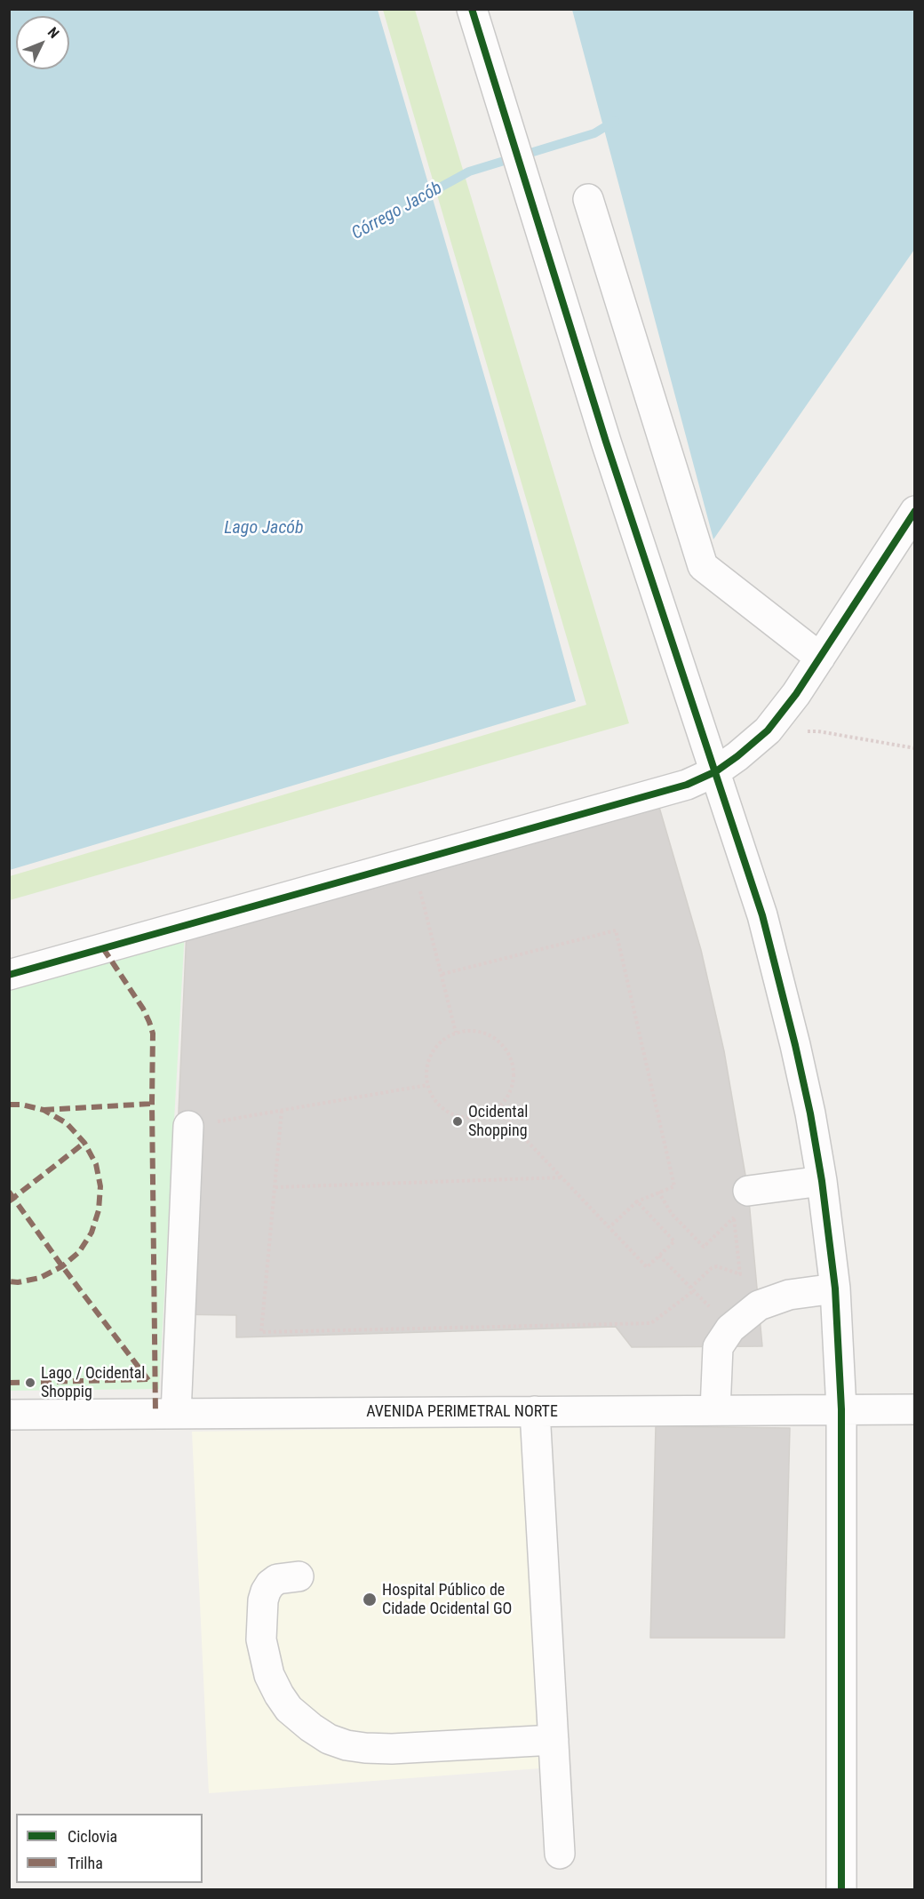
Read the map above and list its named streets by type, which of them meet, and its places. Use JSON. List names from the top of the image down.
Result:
{
  "streets": {
    "street": ["AVENIDA PERIMETRAL NORTE"]
  },
  "water": ["Córrego Jacób", "Lago Jacób"],
  "places": ["Ocidental Shopping", "Lago / Ocidental Shoppig", "Hospital Público de Cidade Ocidental GO"],
  "legend": ["Ciclovia", "Trilha"],
  "north": "top right"
}
